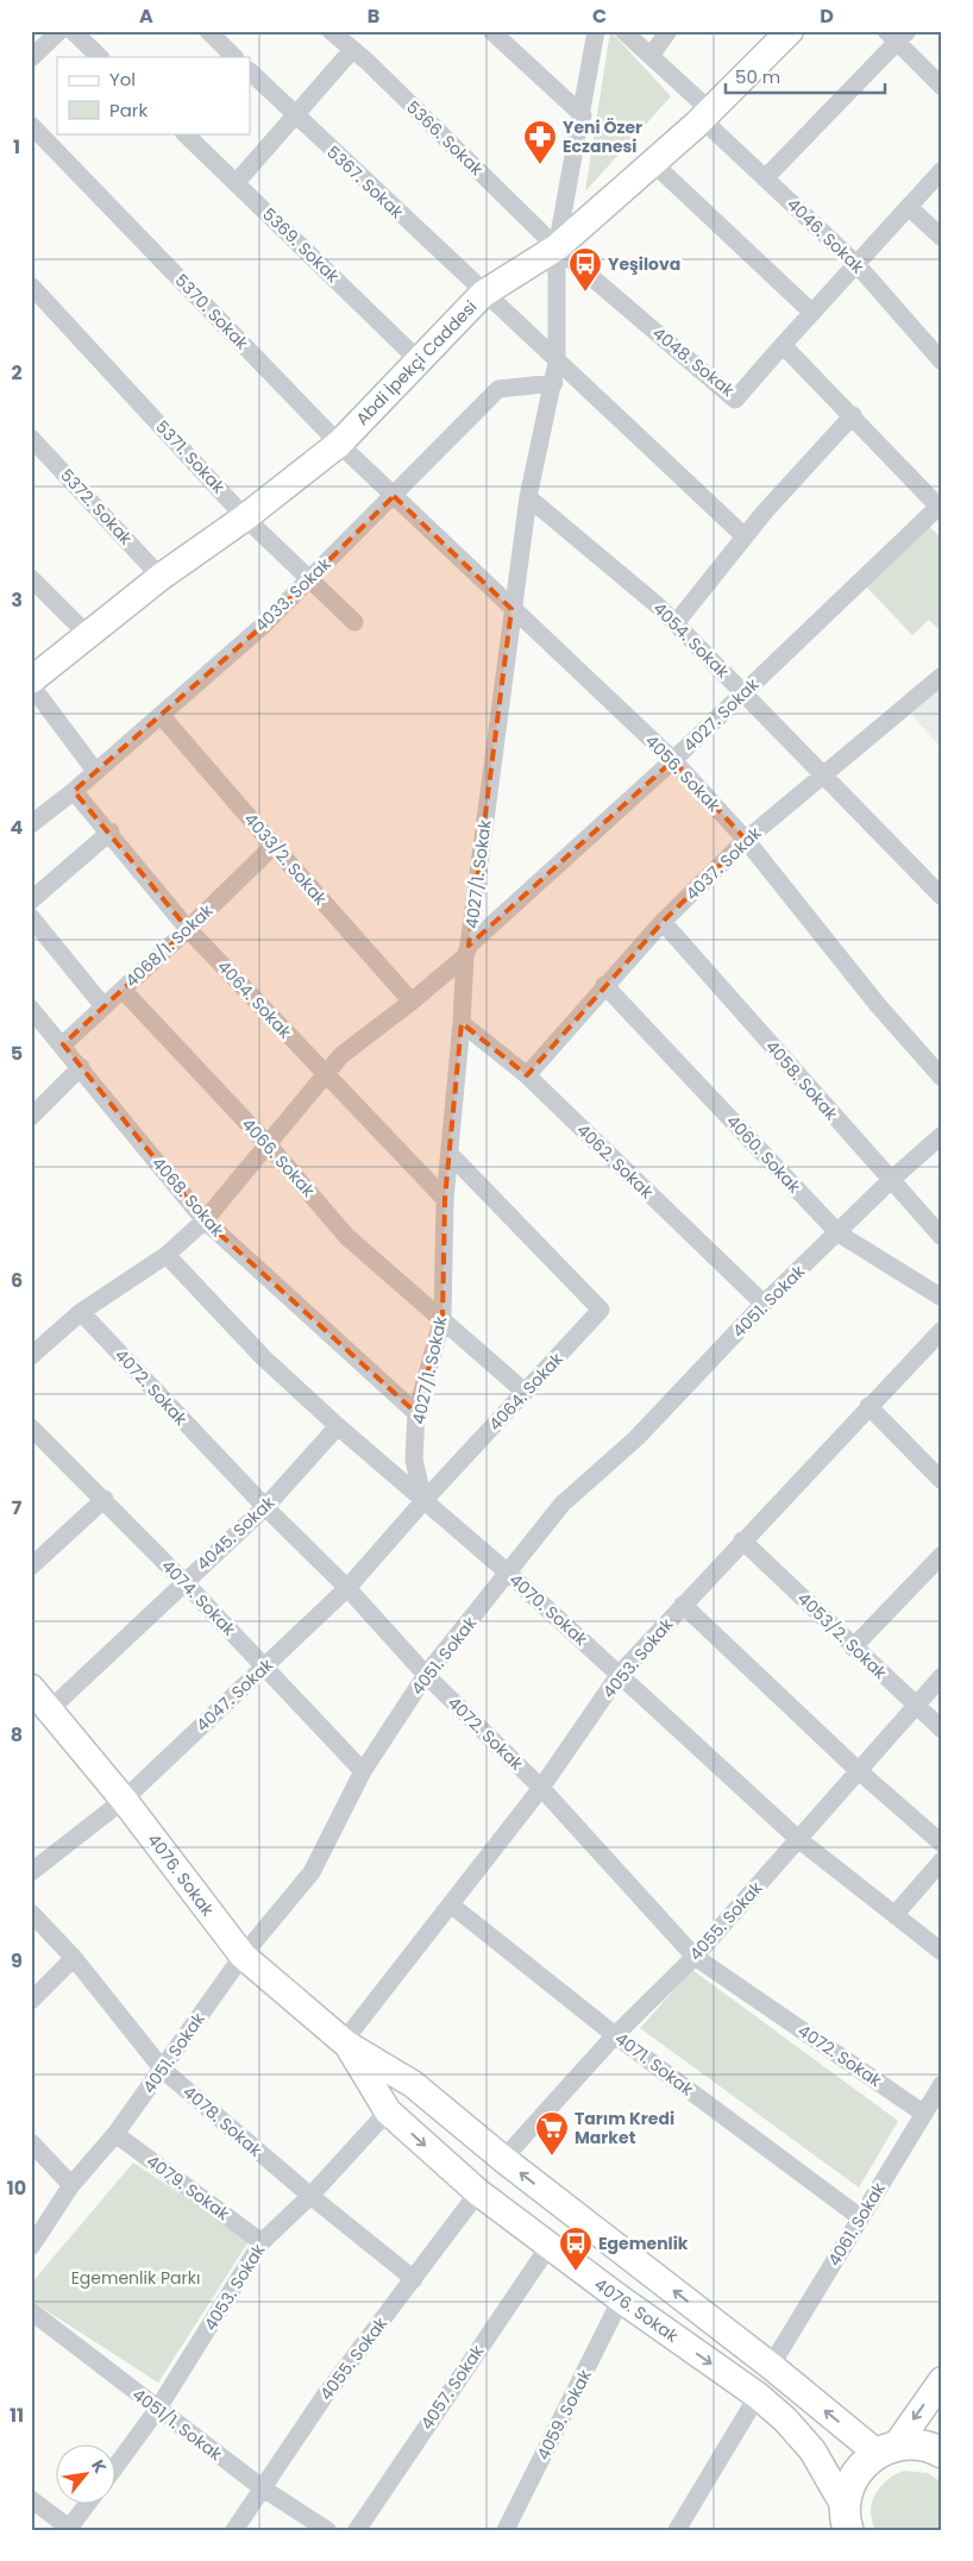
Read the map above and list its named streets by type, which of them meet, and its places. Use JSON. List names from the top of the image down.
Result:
{
  "streets": {
    "main road": ["Abdi İpekçi Caddesi", "4076. Sokak"],
    "street": [
      "5366. Sokak",
      "5367. Sokak",
      "4046. Sokak",
      "5369. Sokak",
      "5370. Sokak",
      "4048. Sokak",
      "5371. Sokak",
      "5372. Sokak",
      "4033. Sokak",
      "4054. Sokak",
      "4027. Sokak",
      "4056. Sokak",
      "4033/2. Sokak",
      "4037. Sokak",
      "4027/1. Sokak",
      "4068/1. Sokak",
      "4064. Sokak",
      "4058. Sokak",
      "4060. Sokak",
      "4066. Sokak",
      "4062. Sokak",
      "4068. Sokak",
      "4051. Sokak",
      "4072. Sokak",
      "4045. Sokak",
      "4074. Sokak",
      "4070. Sokak",
      "4053/2. Sokak",
      "4053. Sokak",
      "4047. Sokak",
      "4055. Sokak",
      "4071. Sokak",
      "4078. Sokak",
      "4079. Sokak",
      "4061. Sokak",
      "4057. Sokak",
      "4059. Sokak",
      "4051/1. Sokak"
    ]
  },
  "crossings": [
    ["5366. Sokak", "4048. Sokak"],
    ["5366. Sokak", "Abdi İpekçi Caddesi"],
    ["5366. Sokak", "4027/1. Sokak"],
    ["5367. Sokak", "Abdi İpekçi Caddesi"],
    ["5367. Sokak", "4027/1. Sokak"],
    ["4046. Sokak", "Abdi İpekçi Caddesi"],
    ["5369. Sokak", "Abdi İpekçi Caddesi"],
    ["5370. Sokak", "Abdi İpekçi Caddesi"],
    ["5370. Sokak", "4033. Sokak"],
    ["5370. Sokak", "4056. Sokak"],
    ["4048. Sokak", "Abdi İpekçi Caddesi"],
    ["4048. Sokak", "4027/1. Sokak"],
    ["Abdi İpekçi Caddesi", "5371. Sokak"],
    ["Abdi İpekçi Caddesi", "5372. Sokak"],
    ["Abdi İpekçi Caddesi", "4027/1. Sokak"],
    ["5371. Sokak", "4033. Sokak"],
    ["4033. Sokak", "4056. Sokak"],
    ["4033. Sokak", "4033/2. Sokak"],
    ["4033. Sokak", "4027/1. Sokak"],
    ["4033. Sokak", "4064. Sokak"],
    ["4054. Sokak", "4027. Sokak"],
    ["4054. Sokak", "4037. Sokak"],
    ["4054. Sokak", "4027/1. Sokak"],
    ["4027. Sokak", "4056. Sokak"],
    ["4027. Sokak", "4033/2. Sokak"],
    ["4027. Sokak", "4027/1. Sokak"],
    ["4027. Sokak", "4064. Sokak"],
    ["4027. Sokak", "4066. Sokak"],
    ["4027. Sokak", "4068. Sokak"],
    ["4027. Sokak", "4072. Sokak"],
    ["4027. Sokak", "4070. Sokak"],
    ["4056. Sokak", "4037. Sokak"],
    ["4056. Sokak", "4027/1. Sokak"],
    ["4033/2. Sokak", "4068/1. Sokak"],
    ["4037. Sokak", "4058. Sokak"],
    ["4037. Sokak", "4060. Sokak"],
    ["4037. Sokak", "4062. Sokak"],
    ["4027/1. Sokak", "4064. Sokak"],
    ["4027/1. Sokak", "4066. Sokak"],
    ["4027/1. Sokak", "4062. Sokak"],
    ["4027/1. Sokak", "4068. Sokak"],
    ["4027/1. Sokak", "4070. Sokak"],
    ["4027/1. Sokak", "4047. Sokak"],
    ["4068/1. Sokak", "4064. Sokak"],
    ["4068/1. Sokak", "4066. Sokak"],
    ["4068/1. Sokak", "4068. Sokak"],
    ["4064. Sokak", "4066. Sokak"],
    ["4064. Sokak", "4070. Sokak"],
    ["4064. Sokak", "4047. Sokak"],
    ["4058. Sokak", "4051. Sokak"],
    ["4060. Sokak", "4051. Sokak"],
    ["4062. Sokak", "4051. Sokak"],
    ["4051. Sokak", "4072. Sokak"],
    ["4051. Sokak", "4074. Sokak"],
    ["4051. Sokak", "4070. Sokak"],
    ["4051. Sokak", "4076. Sokak"],
    ["4051. Sokak", "4078. Sokak"],
    ["4051. Sokak", "4079. Sokak"],
    ["4072. Sokak", "4045. Sokak"],
    ["4072. Sokak", "4053. Sokak"],
    ["4072. Sokak", "4047. Sokak"],
    ["4072. Sokak", "4055. Sokak"],
    ["4072. Sokak", "4061. Sokak"],
    ["4045. Sokak", "4074. Sokak"],
    ["4045. Sokak", "4070. Sokak"],
    ["4045. Sokak", "4076. Sokak"],
    ["4074. Sokak", "4047. Sokak"],
    ["4070. Sokak", "4053. Sokak"],
    ["4070. Sokak", "4047. Sokak"],
    ["4070. Sokak", "4055. Sokak"],
    ["4053/2. Sokak", "4053. Sokak"],
    ["4053/2. Sokak", "4055. Sokak"],
    ["4053. Sokak", "4076. Sokak"],
    ["4053. Sokak", "4071. Sokak"],
    ["4053. Sokak", "4078. Sokak"],
    ["4053. Sokak", "4079. Sokak"],
    ["4053. Sokak", "4051/1. Sokak"],
    ["4047. Sokak", "4076. Sokak"],
    ["4076. Sokak", "4055. Sokak"],
    ["4076. Sokak", "4061. Sokak"],
    ["4076. Sokak", "4057. Sokak"],
    ["4076. Sokak", "4059. Sokak"],
    ["4055. Sokak", "4071. Sokak"],
    ["4055. Sokak", "4078. Sokak"],
    ["4055. Sokak", "4051/1. Sokak"],
    ["4071. Sokak", "4061. Sokak"]
  ],
  "parks": ["Egemenlik Parkı"],
  "places": {
    "pharmacy": ["Yeni Özer Eczanesi"],
    "bus stop": ["Yeşilova", "Egemenlik"],
    "supermarket": ["Tarım Kredi Market"]
  },
  "legend": ["Yol", "Park"],
  "scale_bar": "50 m",
  "north": "top right",
  "grid": {
    "columns": [
      "A",
      "B",
      "C",
      "D"
    ],
    "rows": [
      "1",
      "2",
      "3",
      "4",
      "5",
      "6",
      "7",
      "8",
      "9",
      "10",
      "11"
    ]
  }
}
